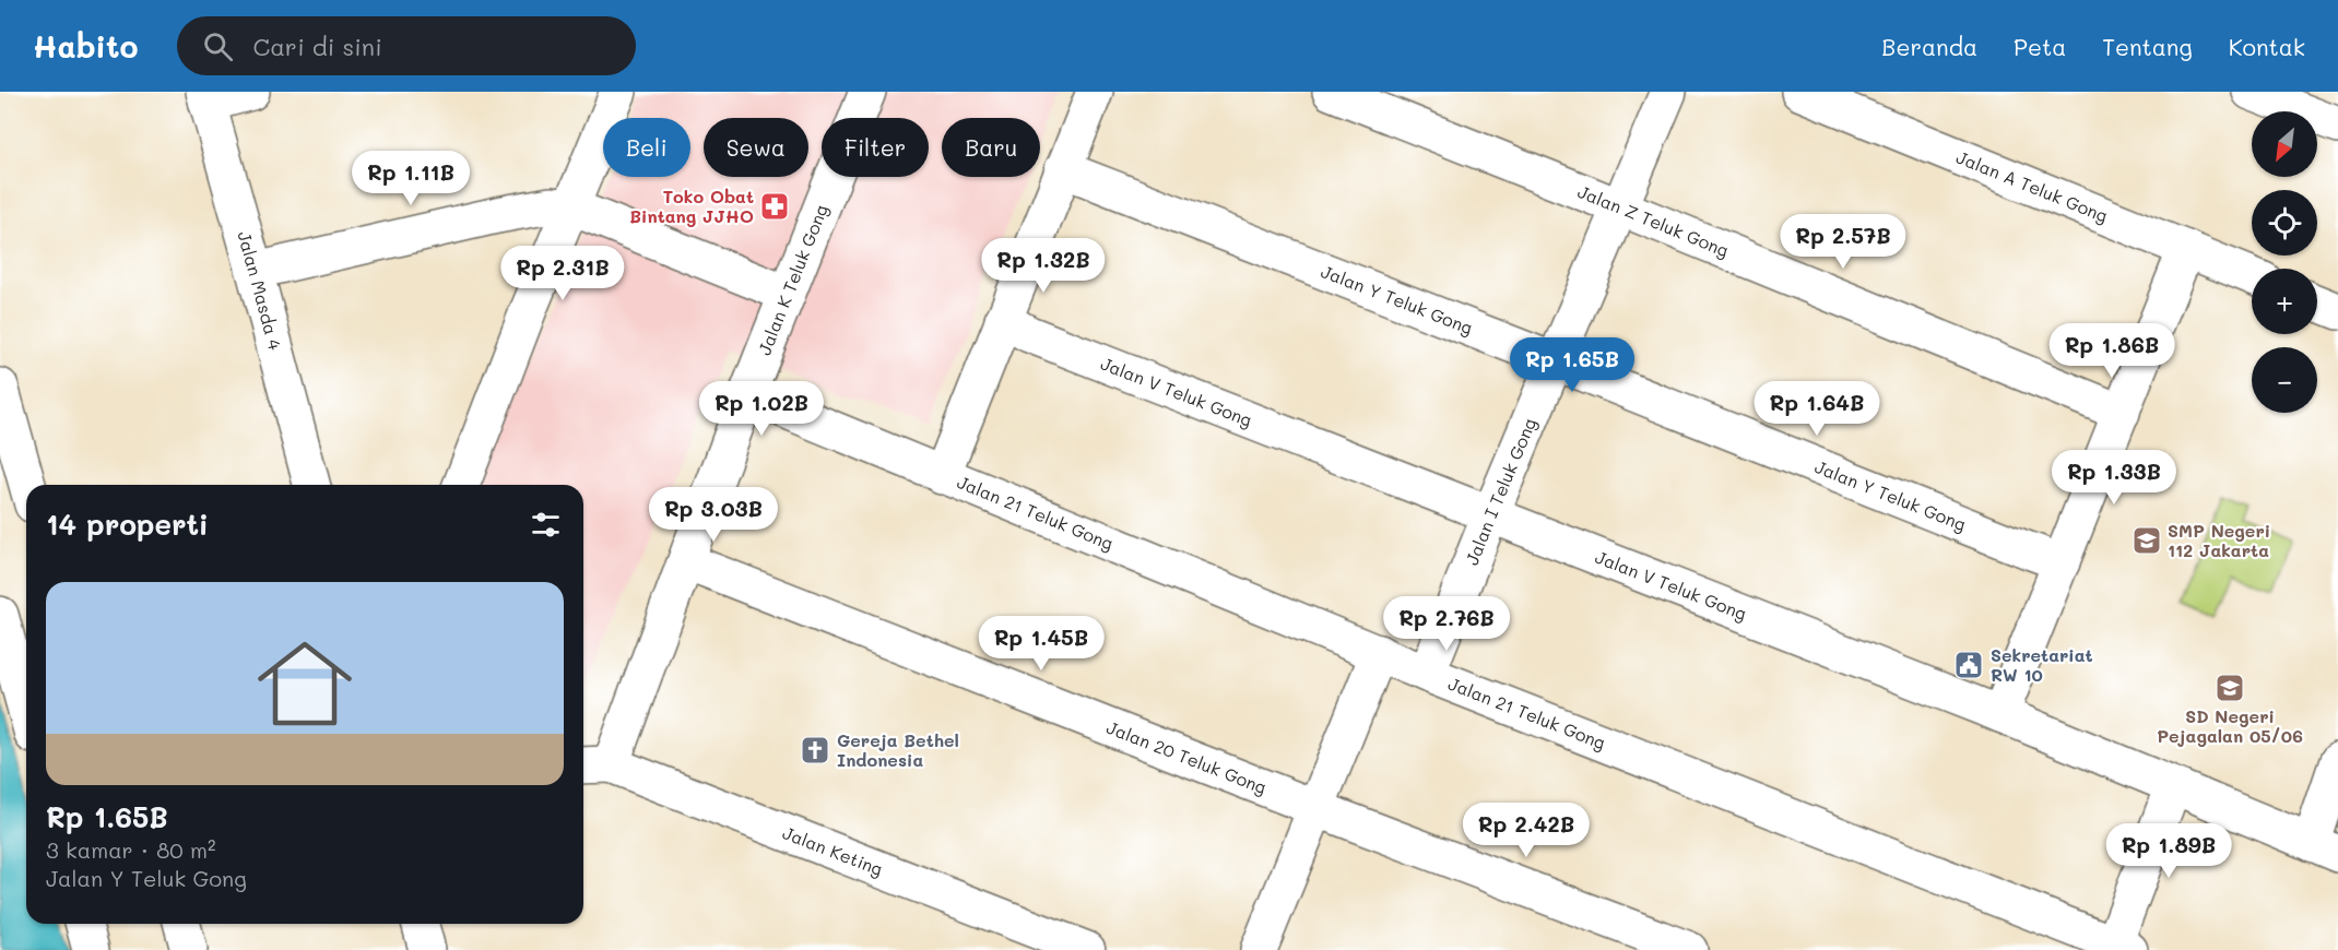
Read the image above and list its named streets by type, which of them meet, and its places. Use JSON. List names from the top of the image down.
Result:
{
  "streets": {
    "street": [
      "Jalan A Teluk Gong",
      "Jalan Z Teluk Gong",
      "Jalan K Teluk Gong",
      "Jalan Masda 4",
      "Jalan Y Teluk Gong",
      "Jalan V Teluk Gong",
      "Jalan I Teluk Gong",
      "Jalan 21 Teluk Gong",
      "Jalan 20 Teluk Gong",
      "Jalan Keting"
    ]
  },
  "crossings": [
    ["Jalan Z Teluk Gong", "Jalan I Teluk Gong"],
    ["Jalan K Teluk Gong", "Jalan 21 Teluk Gong"],
    ["Jalan K Teluk Gong", "Jalan 20 Teluk Gong"],
    ["Jalan K Teluk Gong", "Jalan Keting"],
    ["Jalan Y Teluk Gong", "Jalan I Teluk Gong"],
    ["Jalan V Teluk Gong", "Jalan I Teluk Gong"],
    ["Jalan I Teluk Gong", "Jalan 21 Teluk Gong"]
  ],
  "places": {
    "pharmacy": ["Toko Obat Bintang JJHO"],
    "school or university": ["SMP Negeri 112 Jakarta", "SD Negeri Pejagalan 05/06"],
    "public building": ["Sekretariat RW 10"],
    "church": ["Gereja Bethel Indonesia"]
  },
  "north": "bottom left",
  "page": {
    "header": "Habito",
    "search": "Cari di sini",
    "nav": [
      "Beranda",
      "Peta",
      "Tentang",
      "Kontak"
    ],
    "map_buttons": ["+", "−"],
    "chip": [
      "Beli",
      "Sewa",
      "Filter",
      "Baru"
    ],
    "price": [
      "Rp 1.11B",
      "Rp 2.57B",
      "Rp 1.32B",
      "Rp 2.31B",
      "Rp 1.86B",
      "Rp 1.65B",
      "Rp 1.02B",
      "Rp 1.64B",
      "Rp 1.33B",
      "Rp 3.03B",
      "Rp 2.76B",
      "Rp 1.45B",
      "Rp 2.42B",
      "Rp 1.89B"
    ],
    "heading": "14 properti",
    "list": [
      {
        "name": "Rp 1.65B",
        "note": "3 kamar · 80 m² · Jalan Y Teluk Gong"
      }
    ]
  }
}
